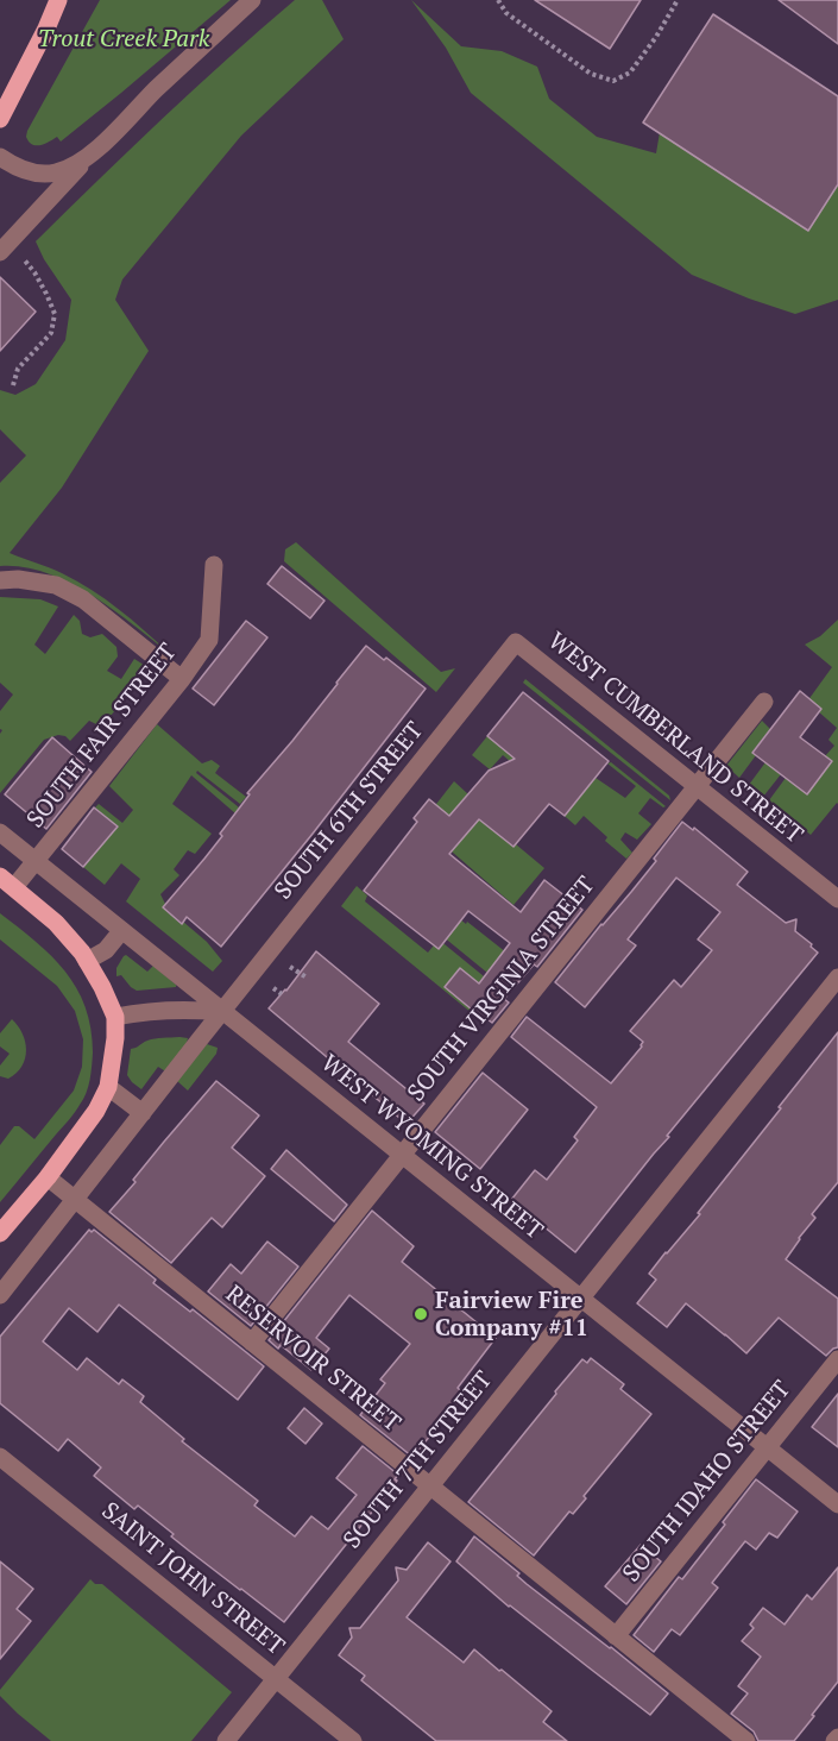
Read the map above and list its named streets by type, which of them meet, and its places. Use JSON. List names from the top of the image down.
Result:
{
  "streets": {
    "street": [
      "SOUTH FAIR STREET",
      "WEST CUMBERLAND STREET",
      "SOUTH 6TH STREET",
      "SOUTH VIRGINIA STREET",
      "WEST WYOMING STREET",
      "RESERVOIR STREET",
      "SOUTH 7TH STREET",
      "SOUTH IDAHO STREET",
      "SAINT JOHN STREET"
    ]
  },
  "crossings": [
    ["WEST CUMBERLAND STREET", "SOUTH 6TH STREET"],
    ["WEST CUMBERLAND STREET", "SOUTH VIRGINIA STREET"],
    ["SOUTH 6TH STREET", "WEST WYOMING STREET"],
    ["SOUTH VIRGINIA STREET", "WEST WYOMING STREET"],
    ["SOUTH VIRGINIA STREET", "RESERVOIR STREET"],
    ["WEST WYOMING STREET", "SOUTH 7TH STREET"],
    ["WEST WYOMING STREET", "SOUTH IDAHO STREET"],
    ["RESERVOIR STREET", "SOUTH 7TH STREET"],
    ["RESERVOIR STREET", "SOUTH IDAHO STREET"],
    ["SOUTH 7TH STREET", "SAINT JOHN STREET"]
  ],
  "parks": ["Trout Creek Park"],
  "places": ["Fairview Fire Company #11"]
}
